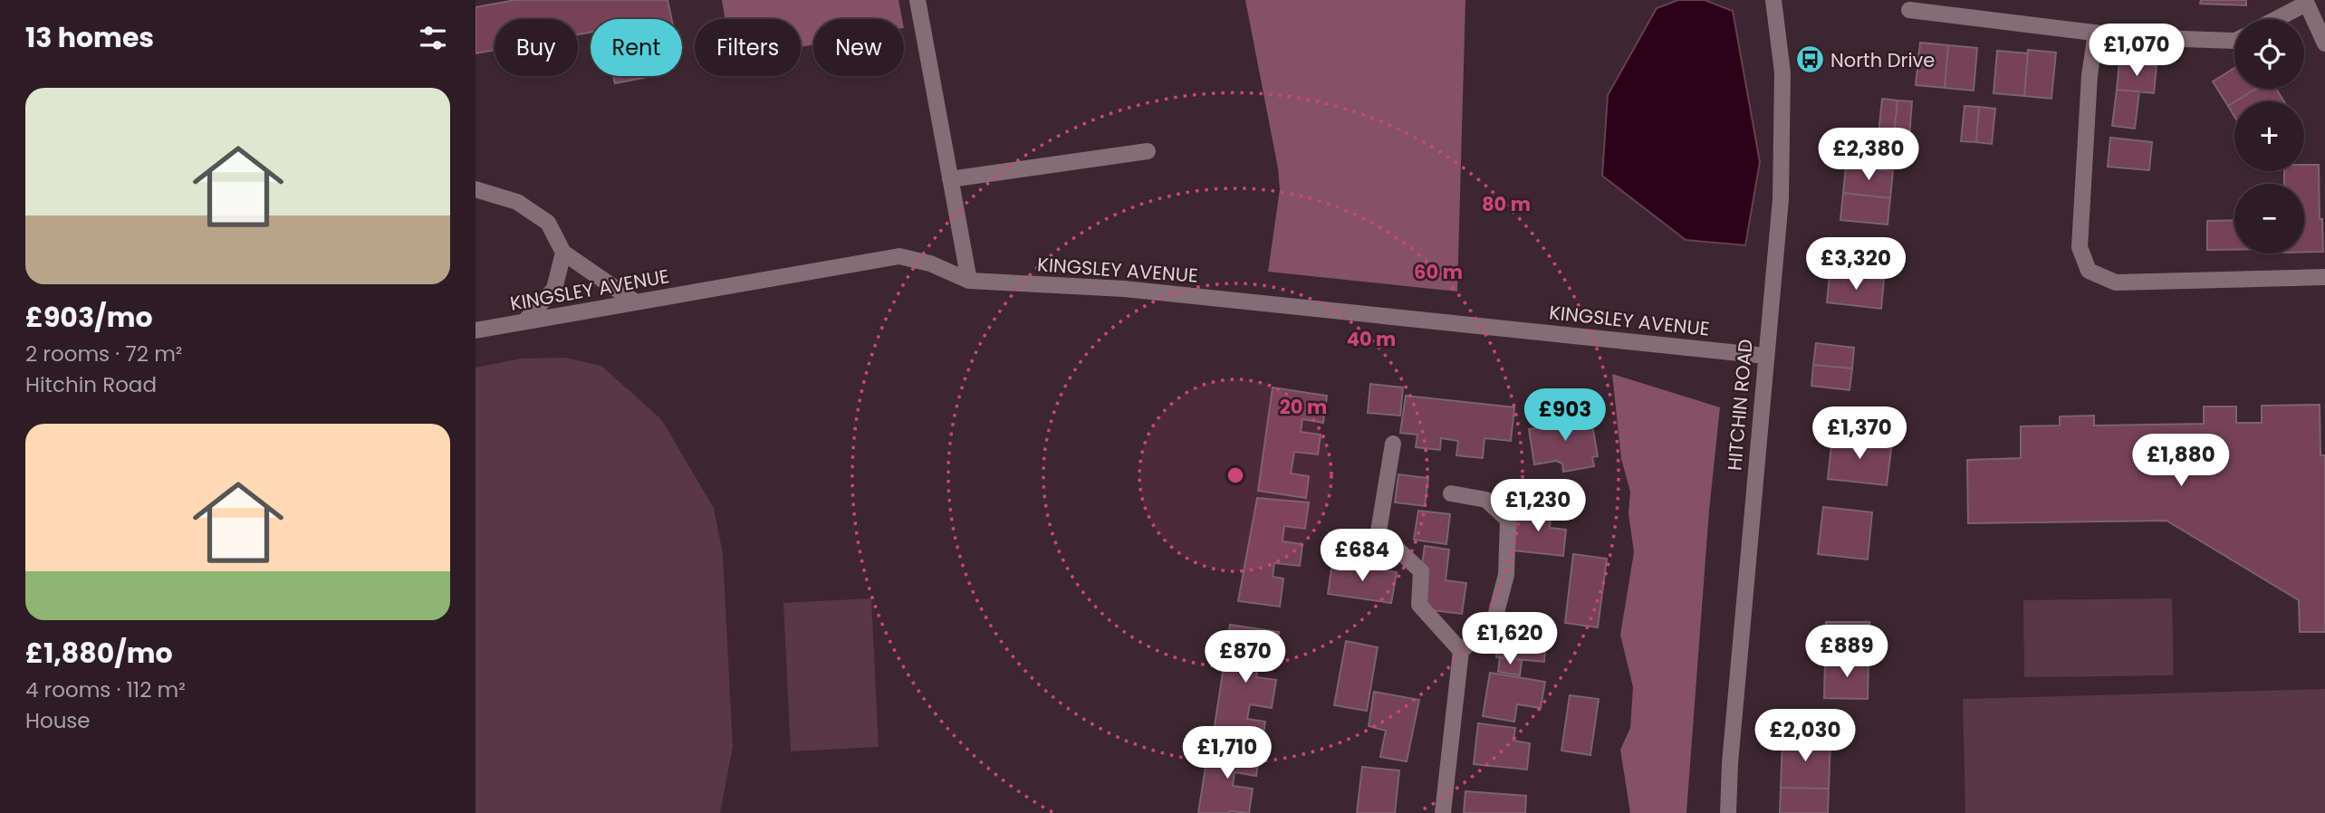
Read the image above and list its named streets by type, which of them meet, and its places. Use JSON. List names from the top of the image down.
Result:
{
  "streets": {
    "street": ["KINGSLEY AVENUE", "HITCHIN ROAD"]
  },
  "crossings": [
    ["KINGSLEY AVENUE", "HITCHIN ROAD"]
  ],
  "places": {
    "bus stop": ["North Drive"]
  },
  "page": {
    "heading": "13 homes",
    "map_buttons": ["+", "−"],
    "chip": [
      "Buy",
      "Rent",
      "Filters",
      "New"
    ],
    "price": [
      "£1,070",
      "£2,380",
      "£3,320",
      "£903",
      "£1,370",
      "£1,880",
      "£1,230",
      "£684",
      "£1,620",
      "£889",
      "£870",
      "£2,030",
      "£1,710"
    ],
    "list": [
      {
        "name": "£903/mo",
        "note": "2 rooms · 72 m² · Hitchin Road"
      },
      {
        "name": "£1,880/mo",
        "note": "4 rooms · 112 m² · House"
      }
    ]
  },
  "rings": [
    "80 m",
    "60 m",
    "40 m",
    "20 m"
  ]
}
